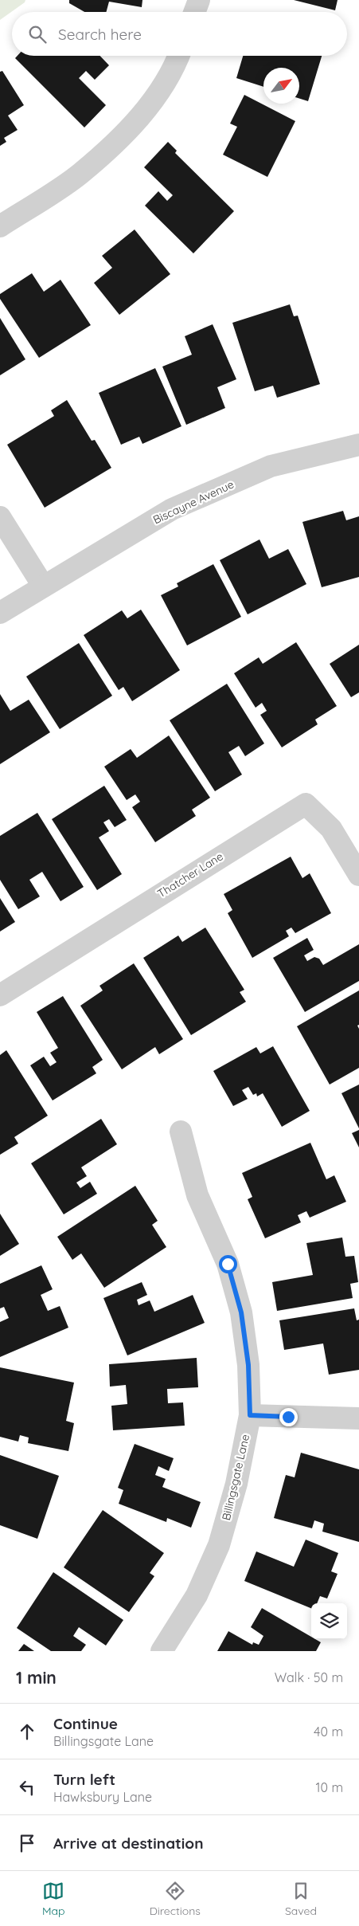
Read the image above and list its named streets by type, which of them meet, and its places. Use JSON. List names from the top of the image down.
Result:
{
  "streets": {
    "street": ["Biscayne Avenue", "Thatcher Lane", "Billingsgate Lane"]
  },
  "north": "top right",
  "page": {
    "search": "Search here",
    "heading": ["1 min", "Walk · 50 m"],
    "list": [
      ["Continue", "Billingsgate Lane", "40 m"],
      ["Turn left", "Hawksbury Lane", "10 m"],
      "Arrive at destination"
    ],
    "nav": ["Map", "Directions", "Saved"]
  }
}
